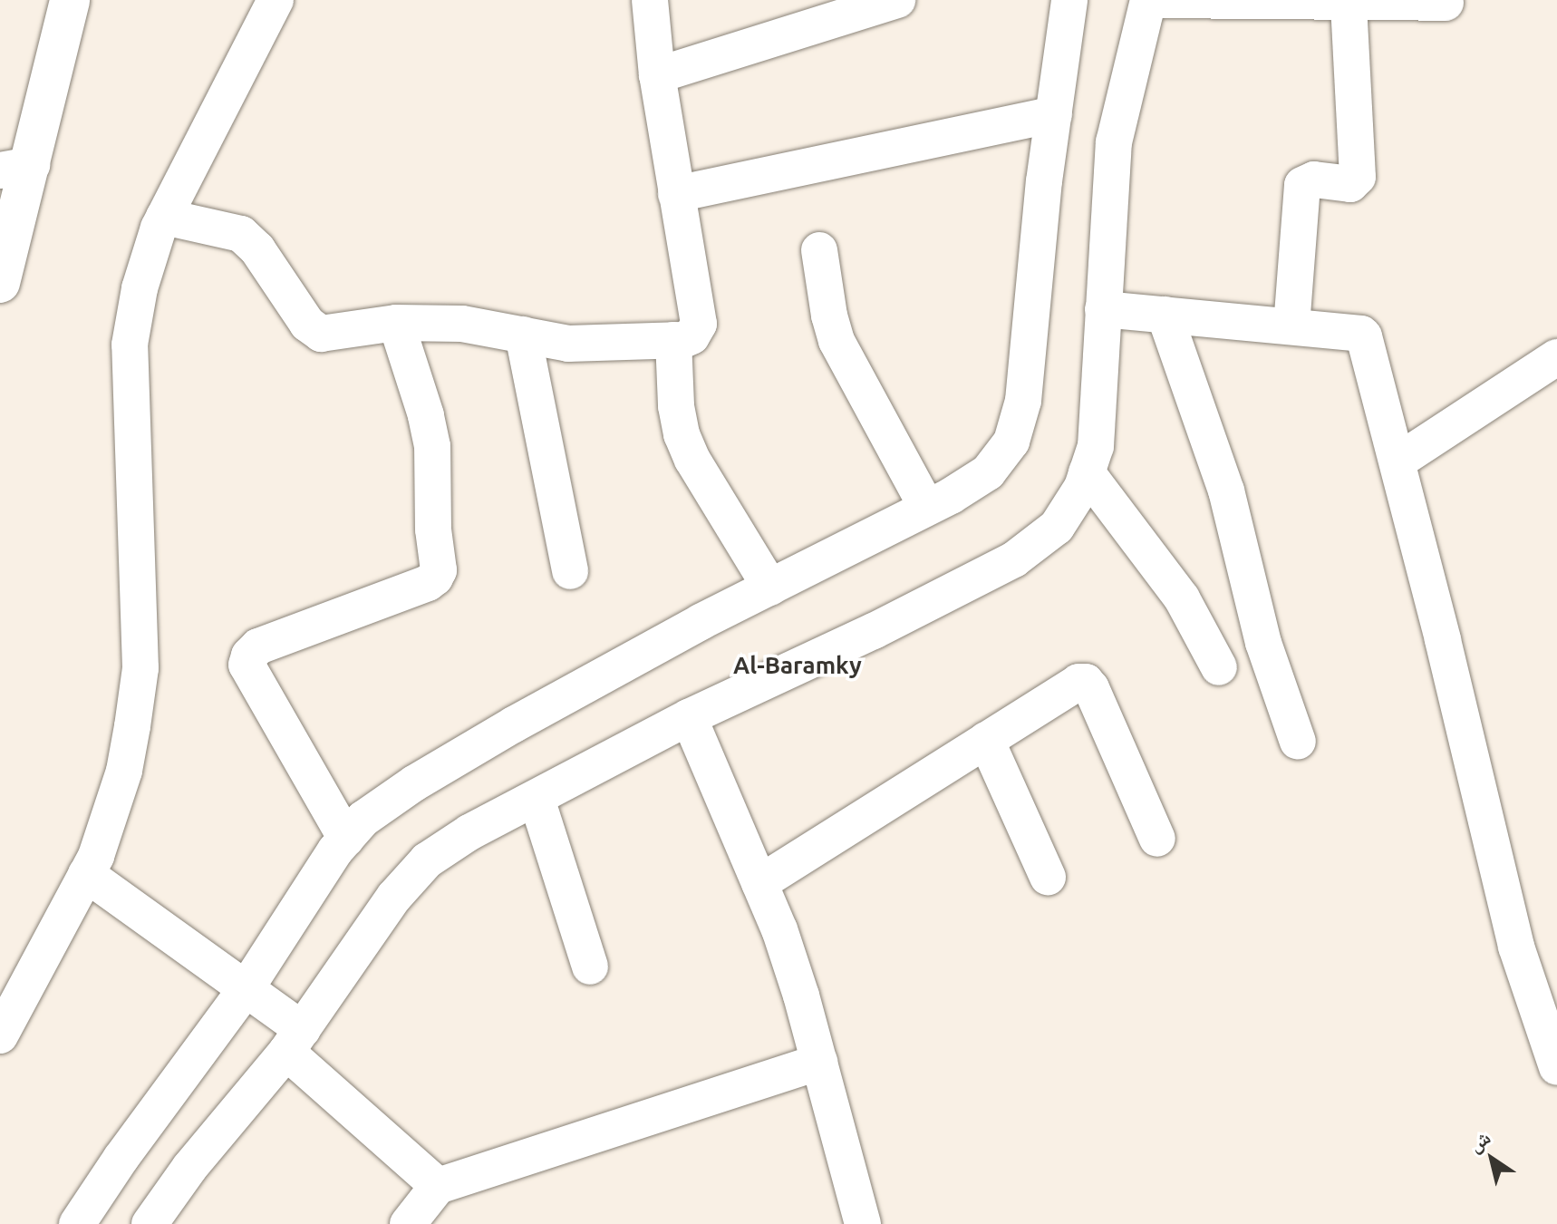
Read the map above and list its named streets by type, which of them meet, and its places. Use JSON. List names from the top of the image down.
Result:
{
  "districts": ["Al-Baramky"],
  "north": "top left"
}
